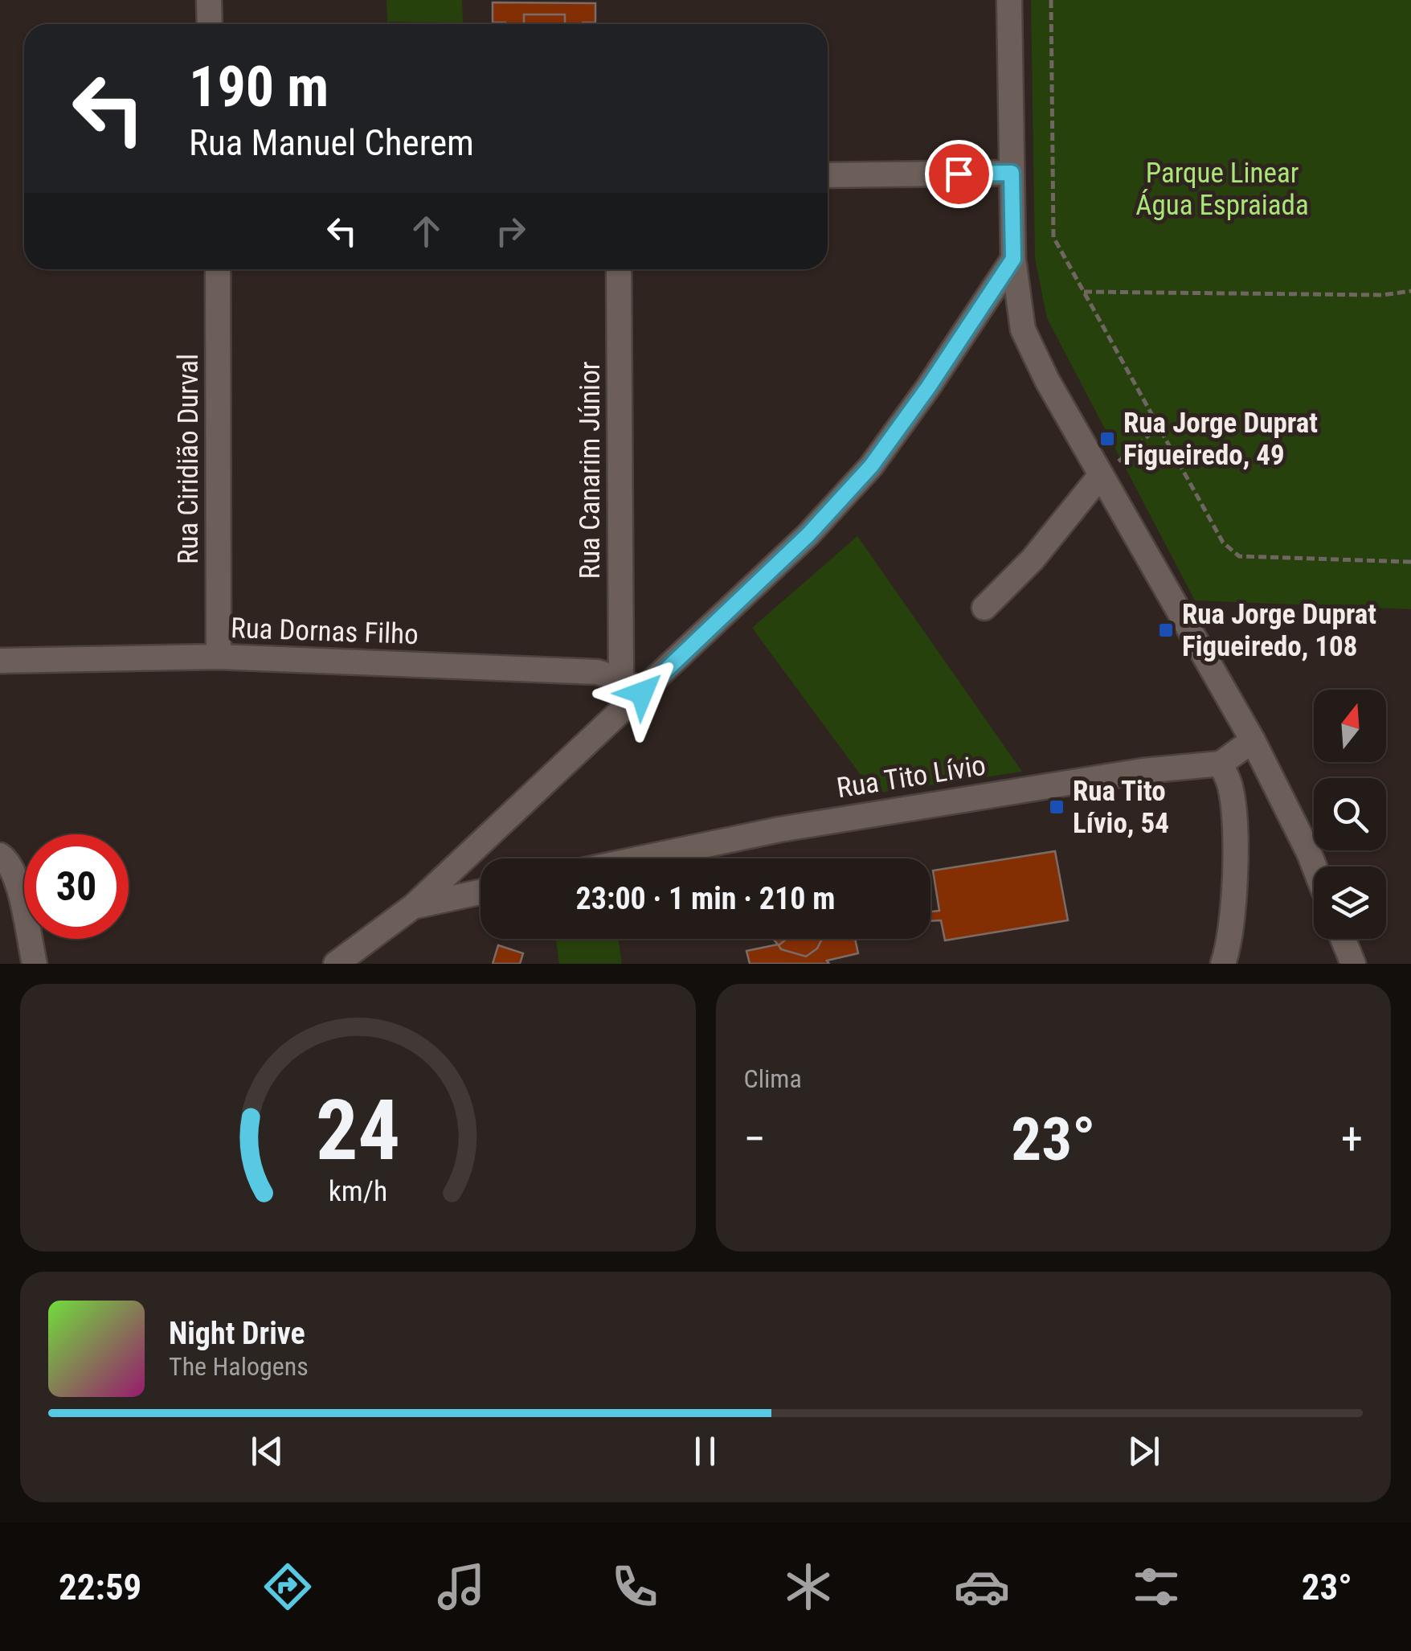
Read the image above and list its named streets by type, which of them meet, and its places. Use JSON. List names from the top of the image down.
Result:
{
  "streets": {
    "street": [
      "Rua Ciridião Durval",
      "Rua Canarim Júnior",
      "Rua Dornas Filho",
      "Rua Tito Lívio"
    ]
  },
  "crossings": [
    ["Rua Ciridião Durval", "Rua Dornas Filho"],
    ["Rua Canarim Júnior", "Rua Dornas Filho"]
  ],
  "parks": ["Parque Linear Água Espraiada"],
  "places": {
    "transit": ["Rua Jorge Duprat Figueiredo, 49", "Rua Jorge Duprat Figueiredo, 108", "Rua Tito Lívio, 54"]
  },
  "north": "top",
  "page": {
    "turn": ["190 m", "Rua Manuel Cherem"],
    "limit": "30",
    "trip": "23:00 · 1 min · 210 m",
    "tile": "Clima",
    "heat": ["−", "23°", "+"],
    "song": ["Night Drive", "The Halogens"],
    "tabs": ["22:59", "23°"],
    "gauge": ["24", "km/h"]
  }
}
